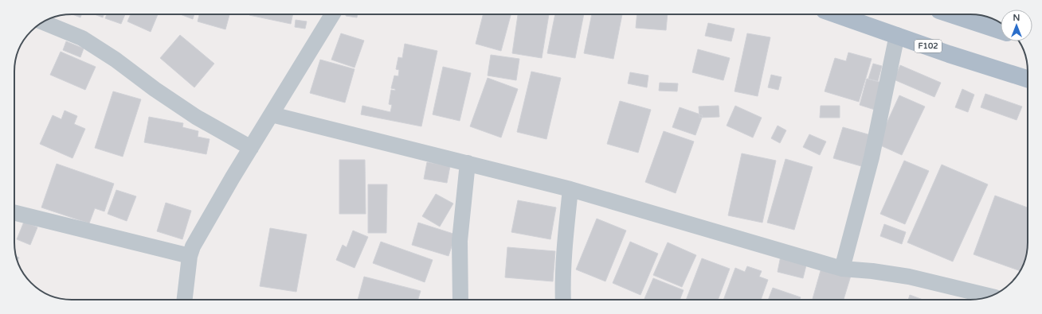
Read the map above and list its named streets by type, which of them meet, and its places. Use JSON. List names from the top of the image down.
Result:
{
  "streets": {
    "main road": ["F102"]
  },
  "north": "top"
}
